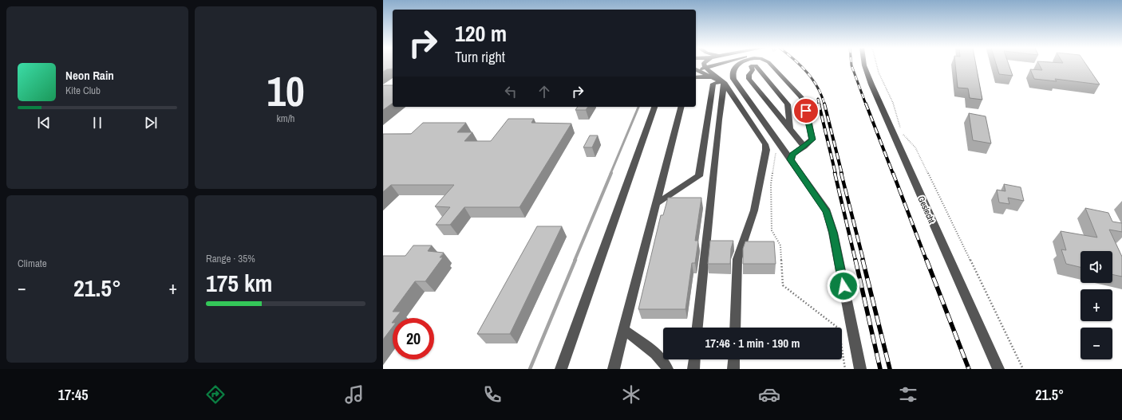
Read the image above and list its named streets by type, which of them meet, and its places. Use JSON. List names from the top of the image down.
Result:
{
  "streets": {
    "street": ["Geslecht"]
  },
  "page": {
    "tile": [
      ["10", "km/h"],
      "Climate",
      ["Range · 35%", "175 km"]
    ],
    "turn": ["120 m", "Turn right"],
    "song": ["Neon Rain", "Kite Club"],
    "map_buttons": ["+", "−"],
    "heat": ["−", "21.5°", "+"],
    "limit": "20",
    "trip": "17:46 · 1 min · 190 m",
    "tabs": ["17:45", "21.5°"]
  }
}
